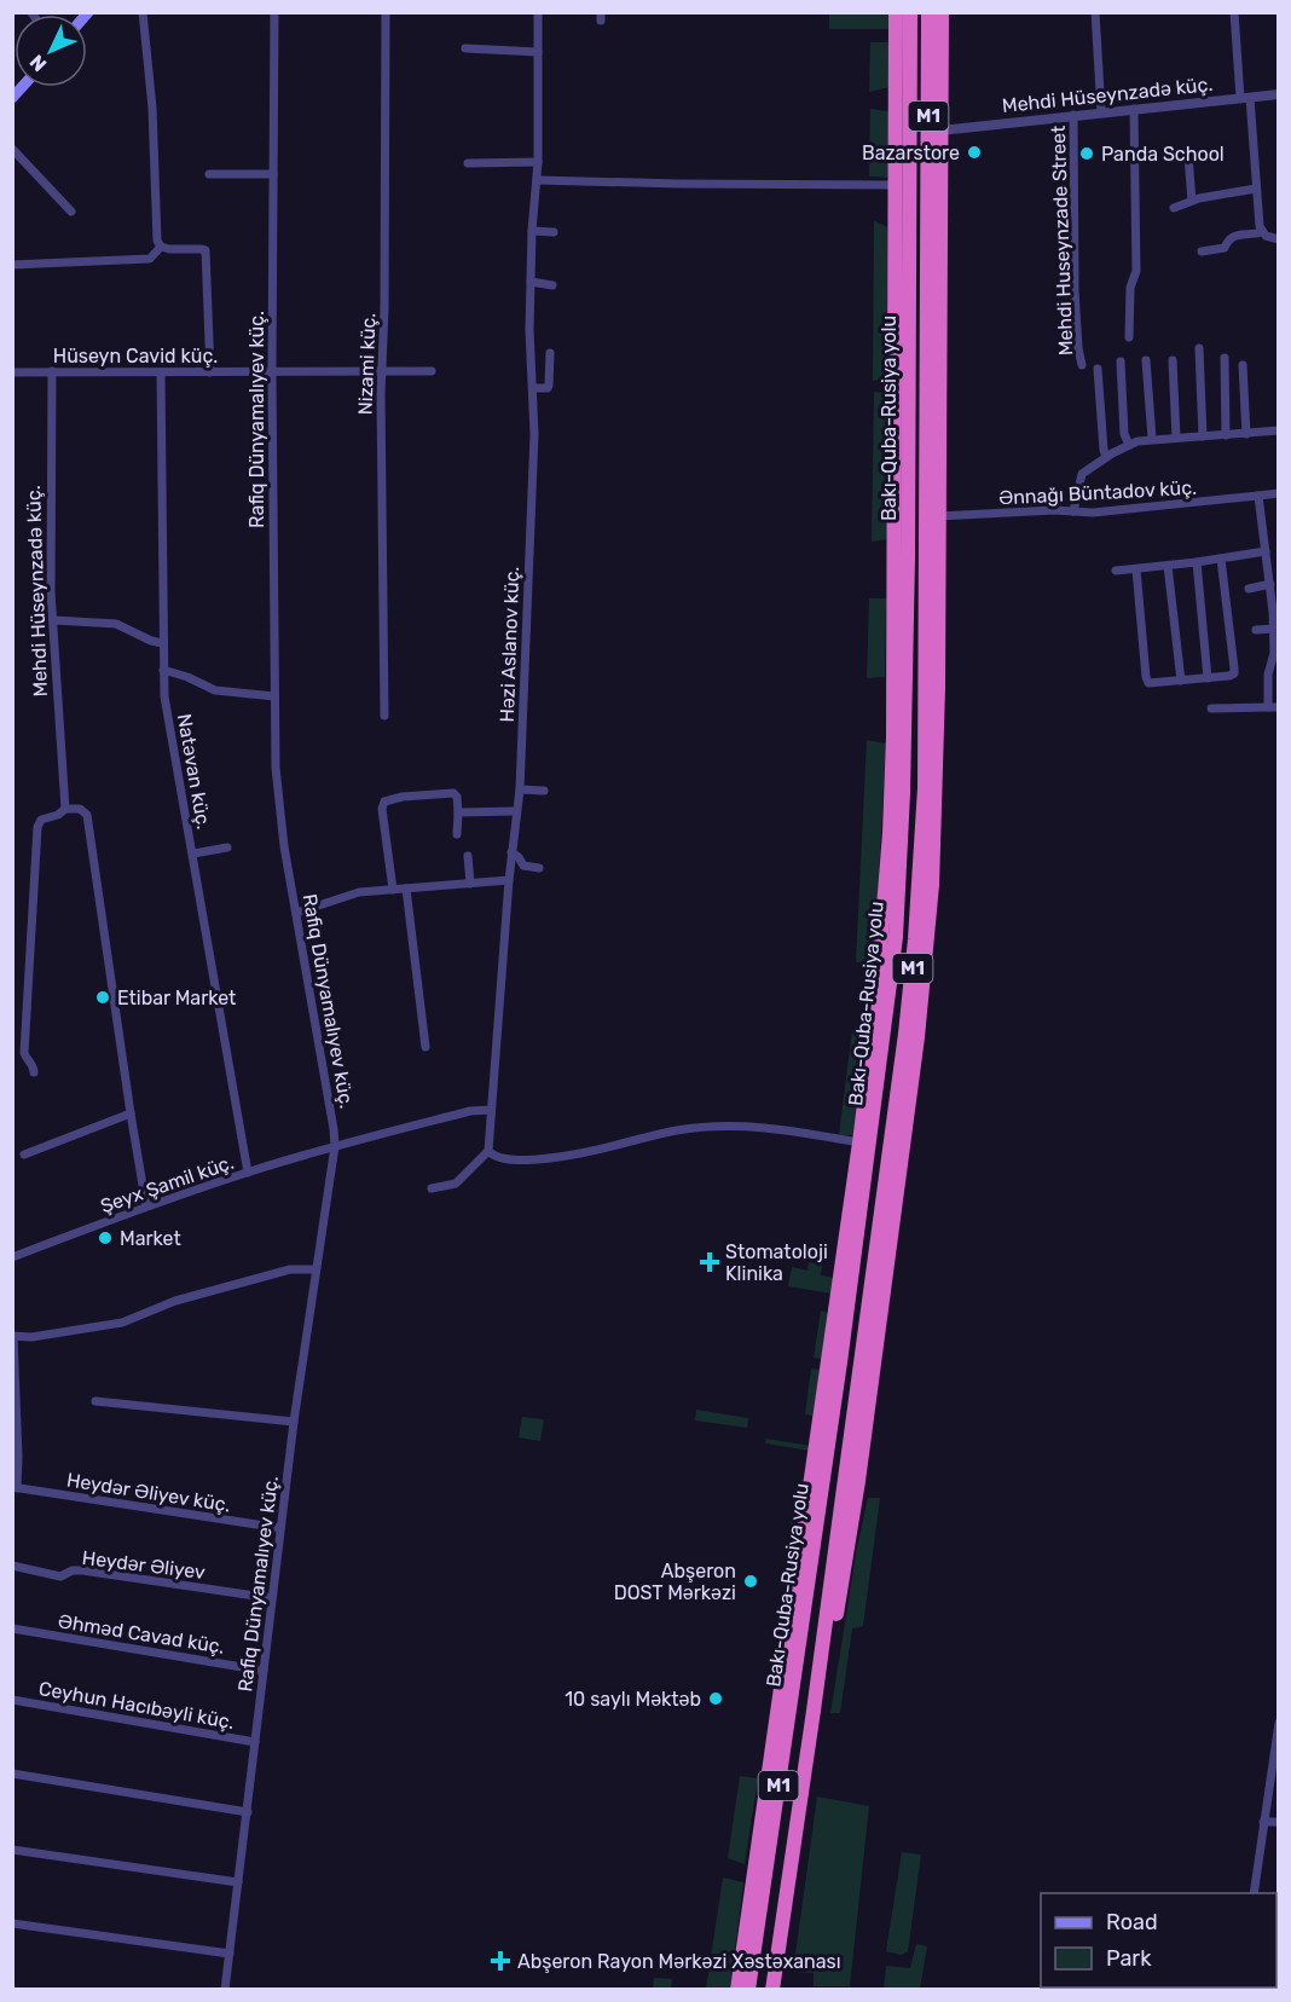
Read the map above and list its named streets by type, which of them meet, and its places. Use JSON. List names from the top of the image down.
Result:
{
  "streets": {
    "highway": ["M1", "Bakı-Quba-Rusiya yolu"],
    "street": [
      "Mehdi Hüseynzadə küç.",
      "Mehdi Huseynzadе Street",
      "Hüseyn Cavid küç.",
      "Nizami küç.",
      "Rafiq Dünyamalıyev küç.",
      "Ənnağı Büntadov küç.",
      "Həzi Aslanov küç.",
      "Natəvan küç.",
      "Şeyx Şamil küç.",
      "Heydər Əliyev küç.",
      "Heydər Əliyev",
      "Əhməd Cavad küç.",
      "Ceyhun Hacıbəyli küç."
    ]
  },
  "crossings": [
    ["Mehdi Hüseynzadə küç.", "Mehdi Huseynzadе Street"],
    ["Mehdi Hüseynzadə küç.", "Hüseyn Cavid küç."],
    ["Hüseyn Cavid küç.", "Nizami küç."],
    ["Hüseyn Cavid küç.", "Rafiq Dünyamalıyev küç."],
    ["Hüseyn Cavid küç.", "Natəvan küç."],
    ["Rafiq Dünyamalıyev küç.", "Şeyx Şamil küç."],
    ["Rafiq Dünyamalıyev küç.", "Heydər Əliyev küç."],
    ["Rafiq Dünyamalıyev küç.", "Heydər Əliyev"],
    ["Rafiq Dünyamalıyev küç.", "Əhməd Cavad küç."],
    ["Rafiq Dünyamalıyev küç.", "Ceyhun Hacıbəyli küç."],
    ["Həzi Aslanov küç.", "Şeyx Şamil küç."],
    ["Natəvan küç.", "Şeyx Şamil küç."]
  ],
  "places": {
    "other": [
      "Bazarstore",
      "Panda School",
      "Etibar Market",
      "Market",
      "Abşeron DOST Mərkəzi",
      "10 saylı Məktəb"
    ],
    "health": ["Stomatoloji Klinika", "Abşeron Rayon Mərkəzi Xəstəxanası"]
  },
  "legend": ["Road", "Park"],
  "north": "bottom left"
}
